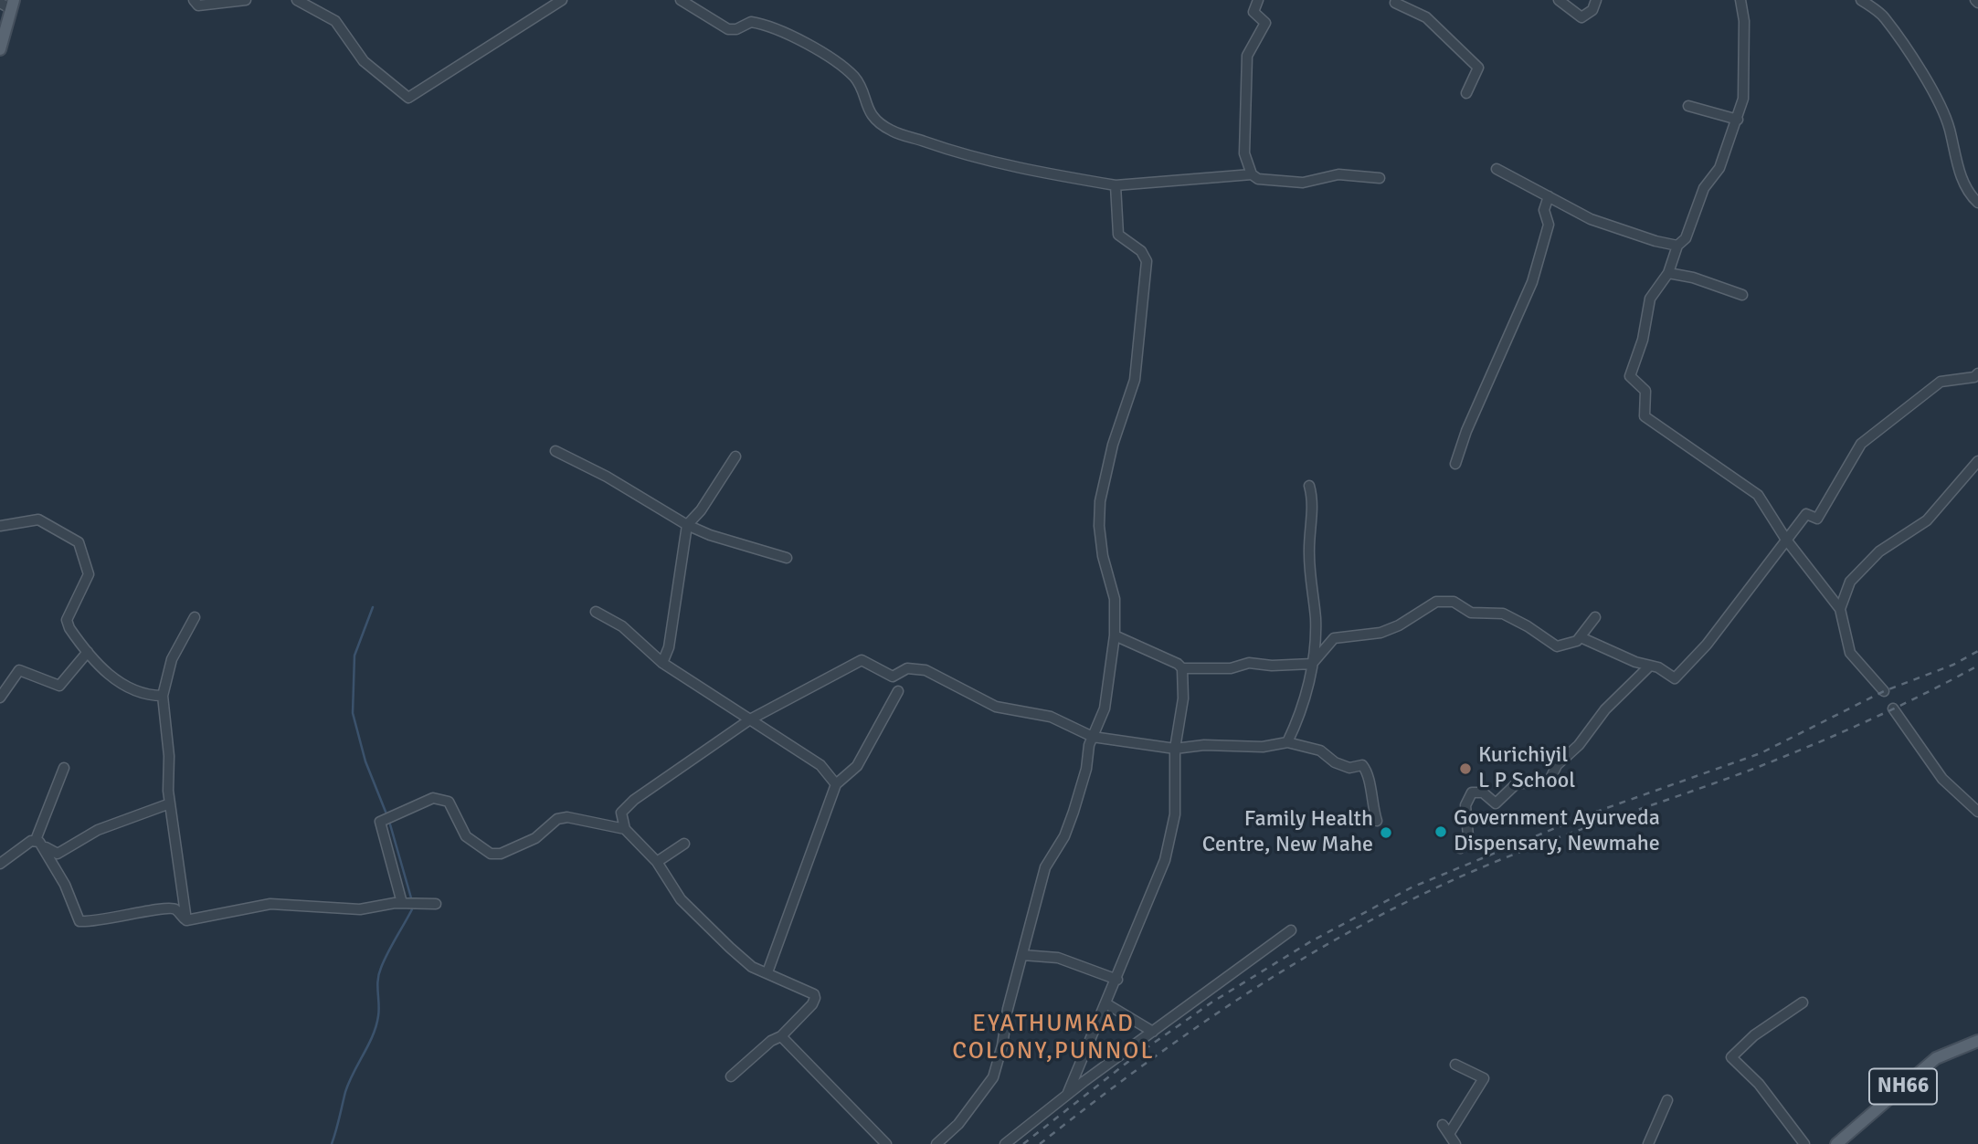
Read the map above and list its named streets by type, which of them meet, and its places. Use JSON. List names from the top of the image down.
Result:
{
  "streets": {
    "main road": ["NH66"]
  },
  "districts": ["EYATHUMKAD COLONY,PUNNOL"],
  "places": ["Kurichiyil L P School", "Government Ayurveda Dispensary, Newmahe", "Family Health Centre, New Mahe"]
}
